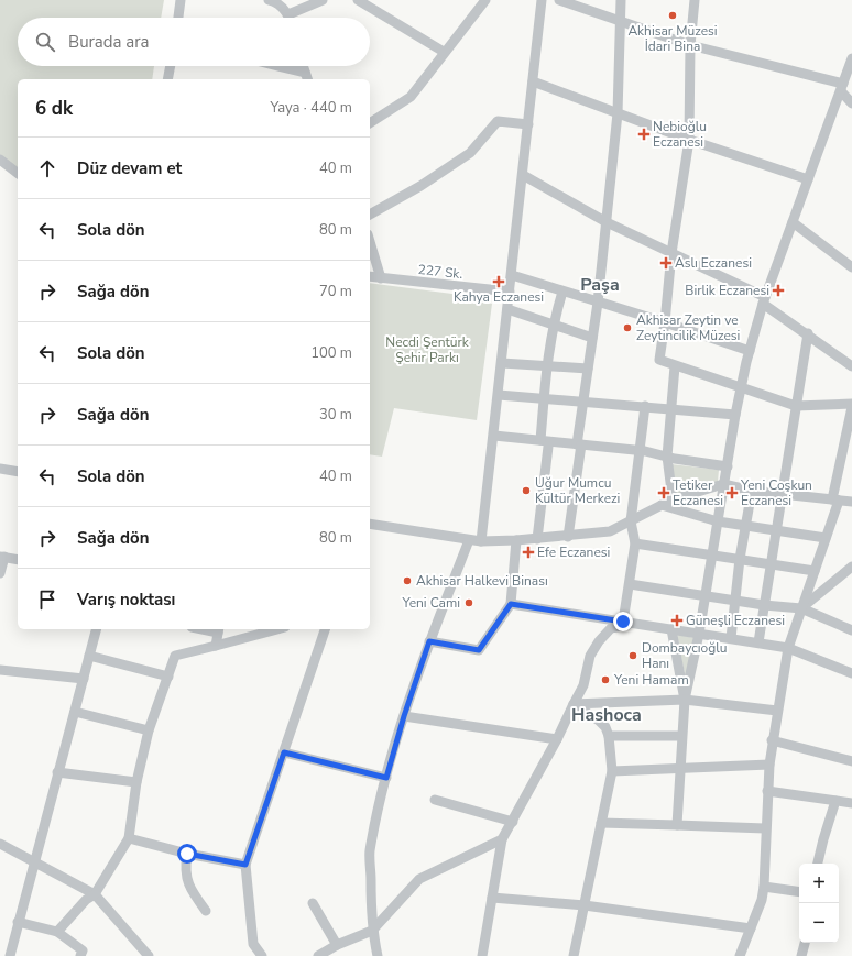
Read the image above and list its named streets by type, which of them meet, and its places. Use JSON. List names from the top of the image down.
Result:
{
  "streets": {
    "street": ["227 Sk."]
  },
  "districts": ["Paşa", "Hashoca"],
  "parks": ["Necdi Şentürk Şehir Parkı"],
  "places": {
    "other": [
      "Akhisar Müzesi İdari Bina",
      "Akhisar Zeytin ve Zeytincilik Müzesi",
      "Uğur Mumcu Kültür Merkezi",
      "Akhisar Halkevi Binası",
      "Yeni Cami",
      "Dombaycıoğlu Hanı",
      "Yeni Hamam"
    ],
    "health": [
      "Nebioğlu Eczanesi",
      "Aslı Eczanesi",
      "Kahya Eczanesi",
      "Birlik Eczanesi",
      "Tetiker Eczanesi",
      "Yeni Coşkun Eczanesi",
      "Efe Eczanesi",
      "Güneşli Eczanesi"
    ]
  },
  "page": {
    "search": "Burada ara",
    "heading": ["6 dk", "Yaya · 440 m"],
    "list": [
      ["Düz devam et", "40 m"],
      ["Sola dön", "80 m"],
      ["Sağa dön", "70 m"],
      ["Sola dön", "100 m"],
      ["Sağa dön", "30 m"],
      ["Sola dön", "40 m"],
      ["Sağa dön", "80 m"],
      "Varış noktası"
    ],
    "map_buttons": ["+", "−"]
  }
}
